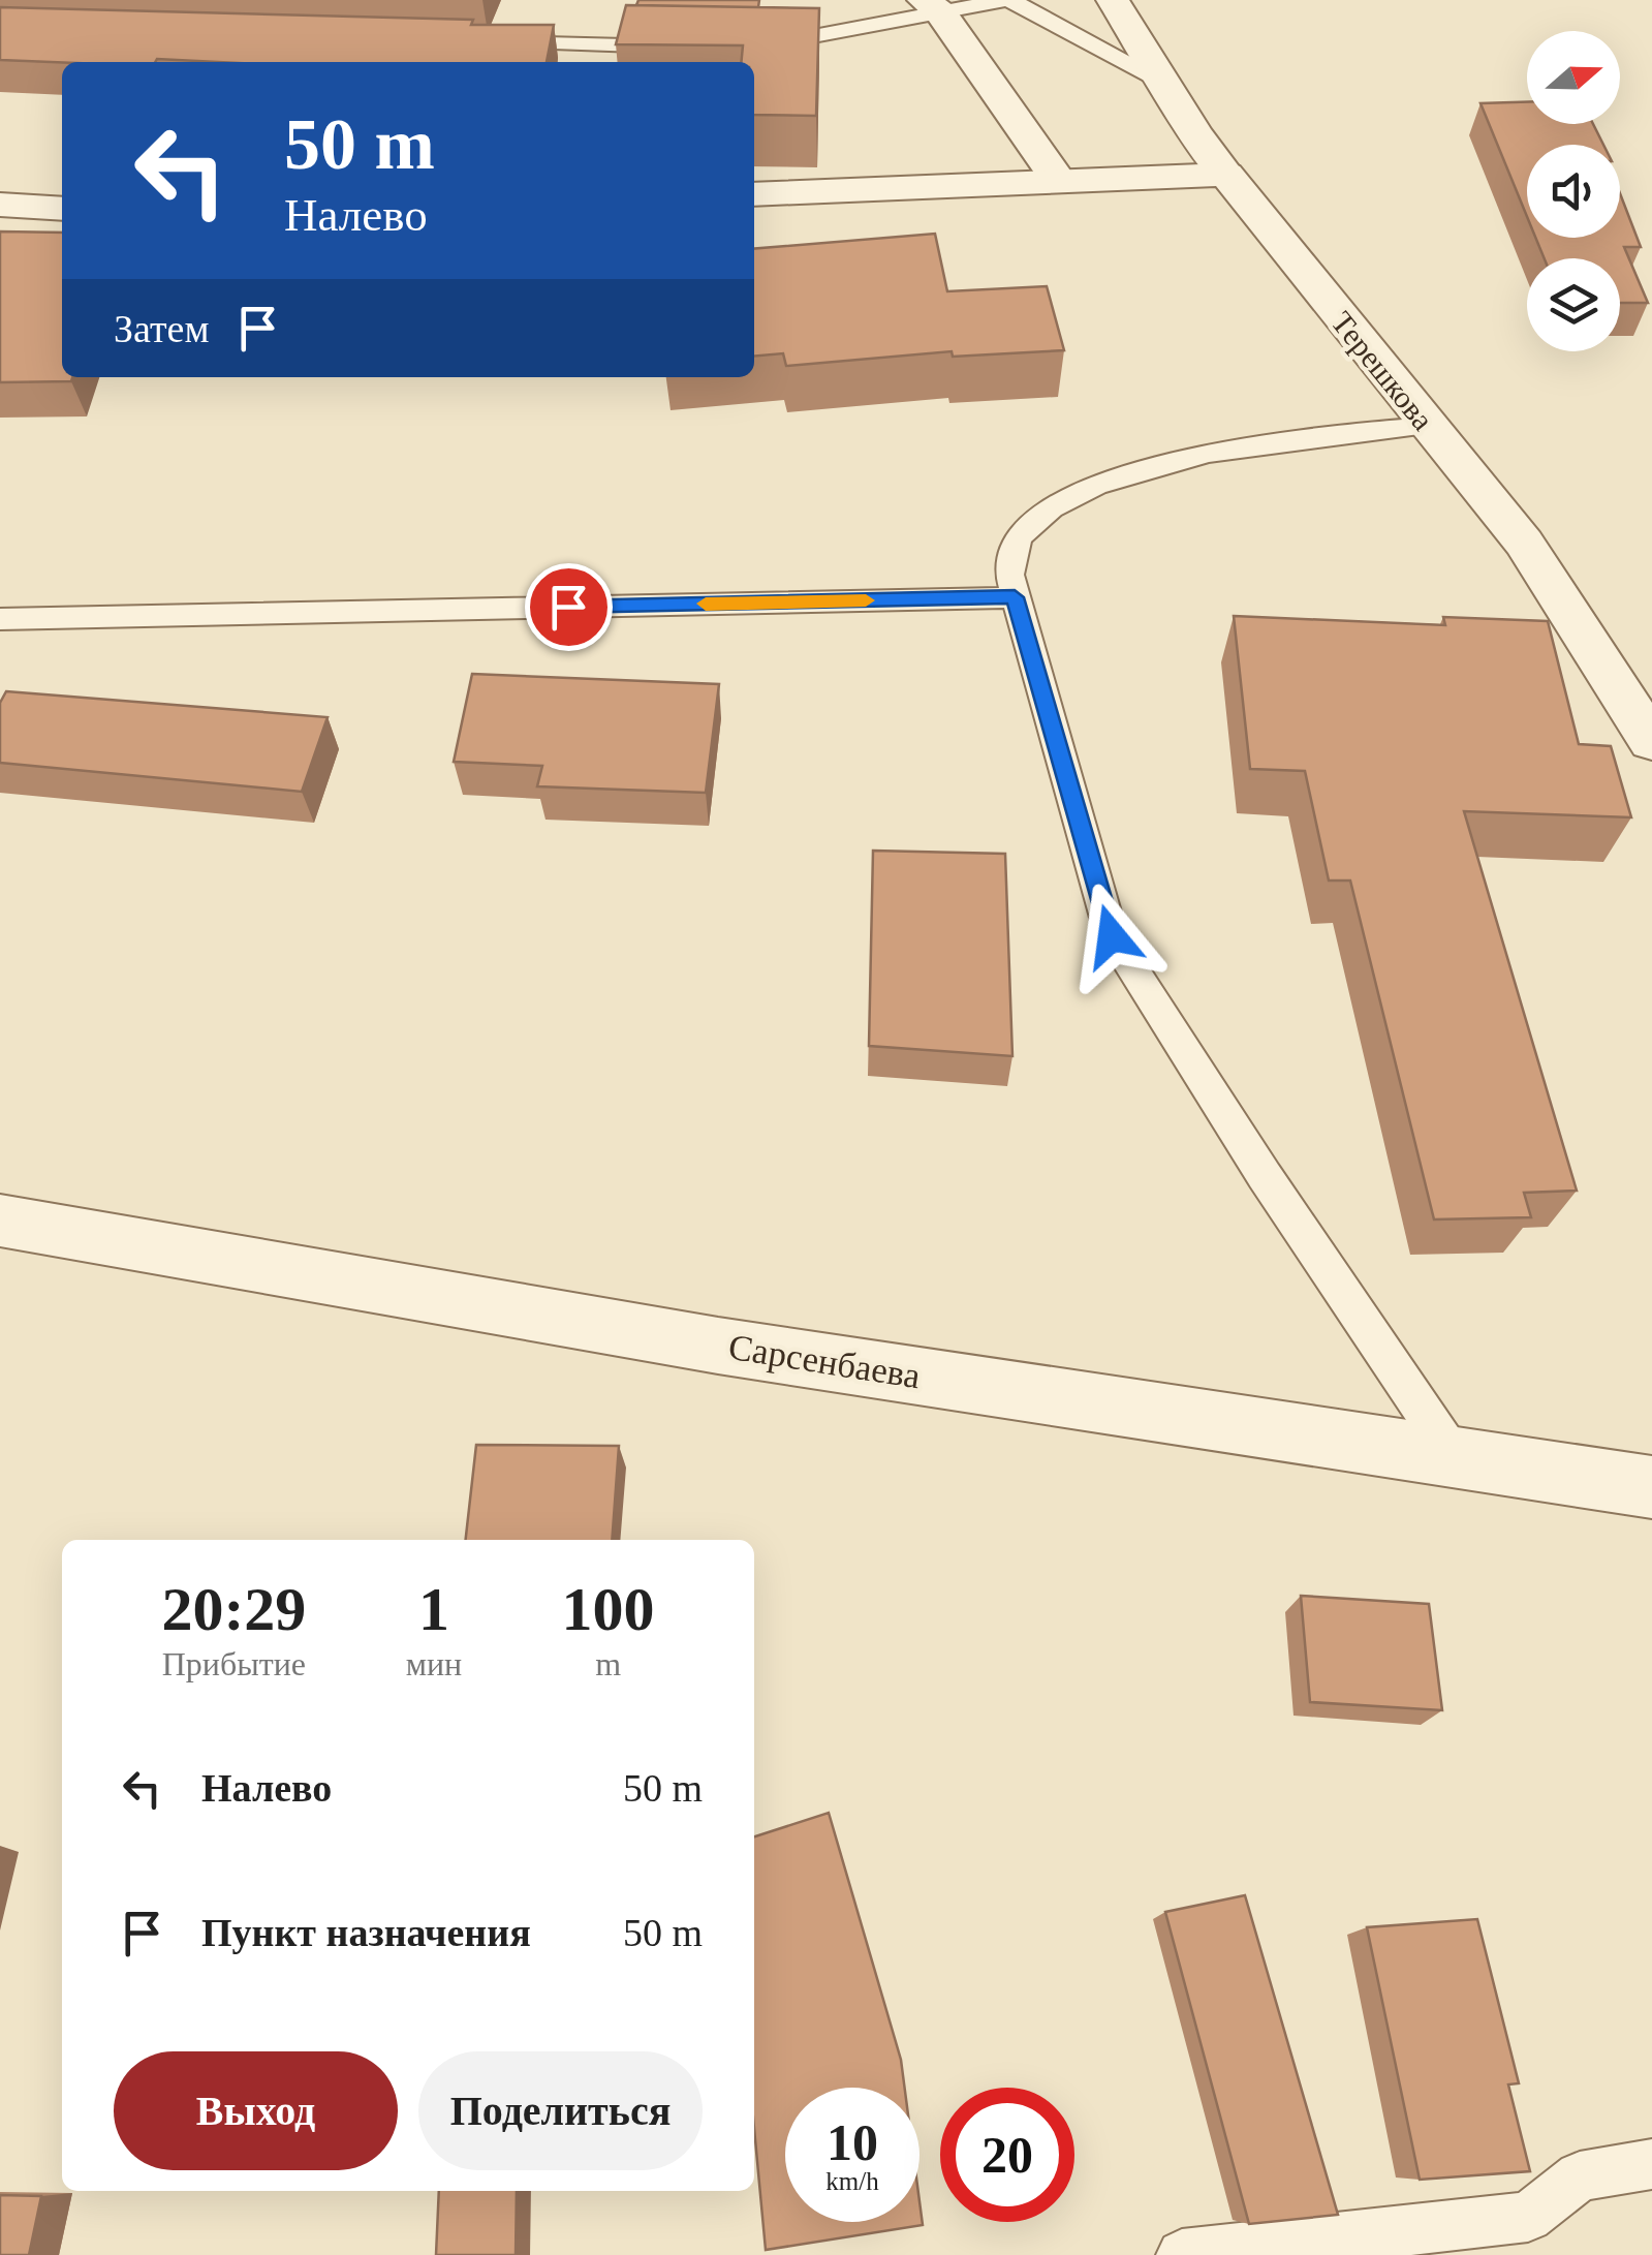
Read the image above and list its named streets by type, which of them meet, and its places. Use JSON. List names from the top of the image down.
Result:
{
  "streets": {
    "street": ["Терешкова", "Сарсенбаева"]
  },
  "north": "right",
  "page": {
    "turn": ["50 m", "Налево"],
    "then": "Затем",
    "eta": [
      "20:29",
      "Прибытие",
      "1",
      "мин",
      "100",
      "m"
    ],
    "list": [
      {
        "name": "Налево",
        "value": "50 m"
      },
      {
        "name": "Пункт назначения",
        "value": "50 m"
      }
    ],
    "buttons": ["Выход", "Поделиться"],
    "speed": "10 km/h",
    "limit": "20"
  }
}
